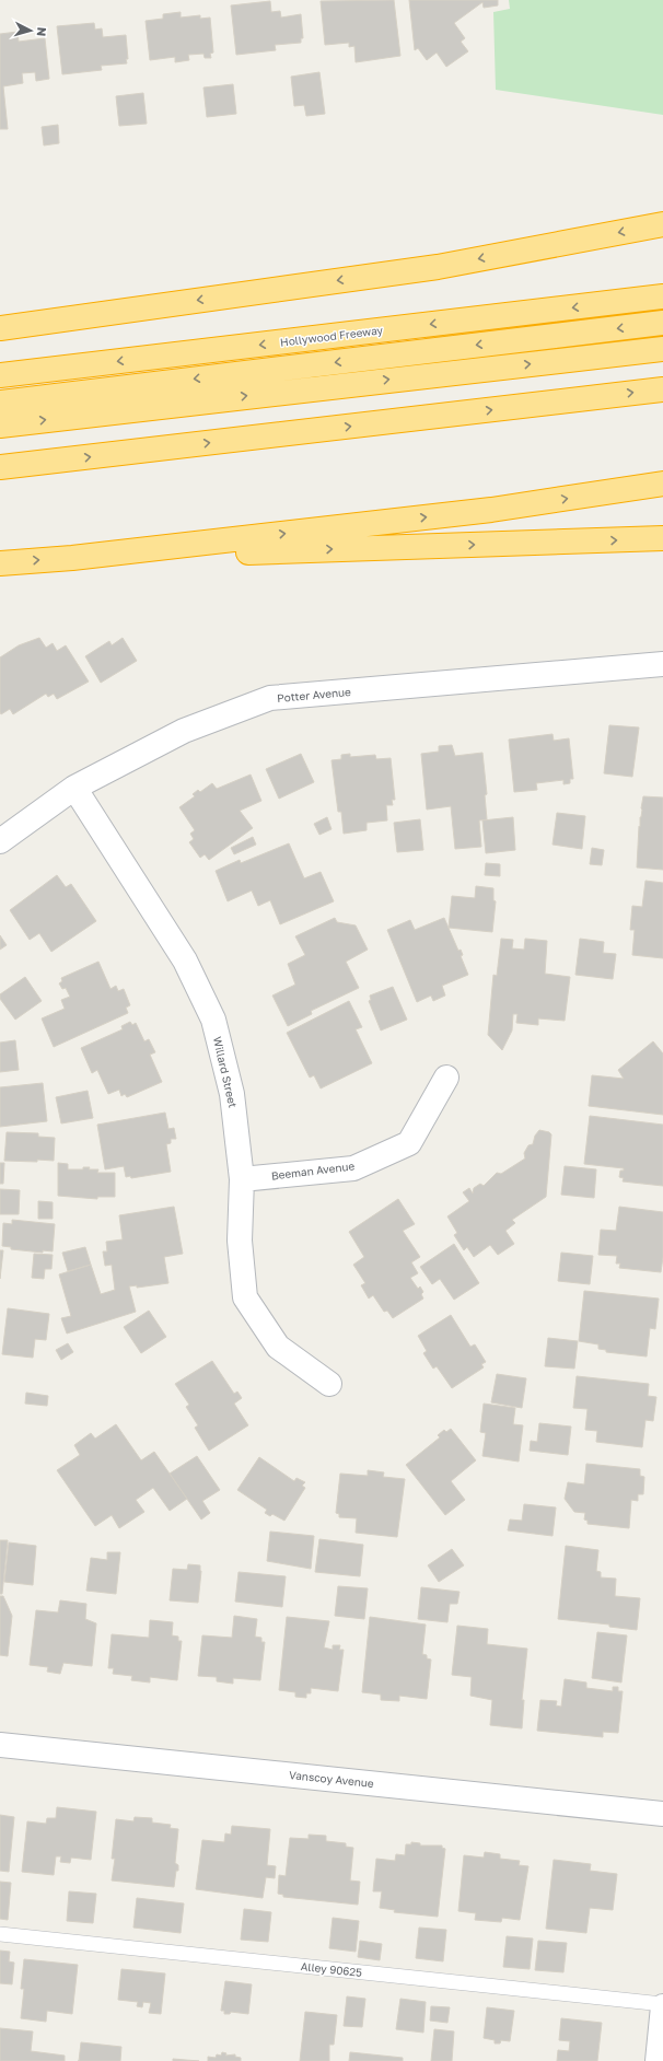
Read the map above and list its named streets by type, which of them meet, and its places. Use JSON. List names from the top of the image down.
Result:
{
  "streets": {
    "highway": ["Hollywood Freeway"],
    "street": [
      "Potter Avenue",
      "Willard Street",
      "Beeman Avenue",
      "Vanscoy Avenue"
    ],
    "lane": ["Alley 90625"]
  },
  "crossings": [
    ["Potter Avenue", "Willard Street"],
    ["Willard Street", "Beeman Avenue"]
  ],
  "north": "right"
}
